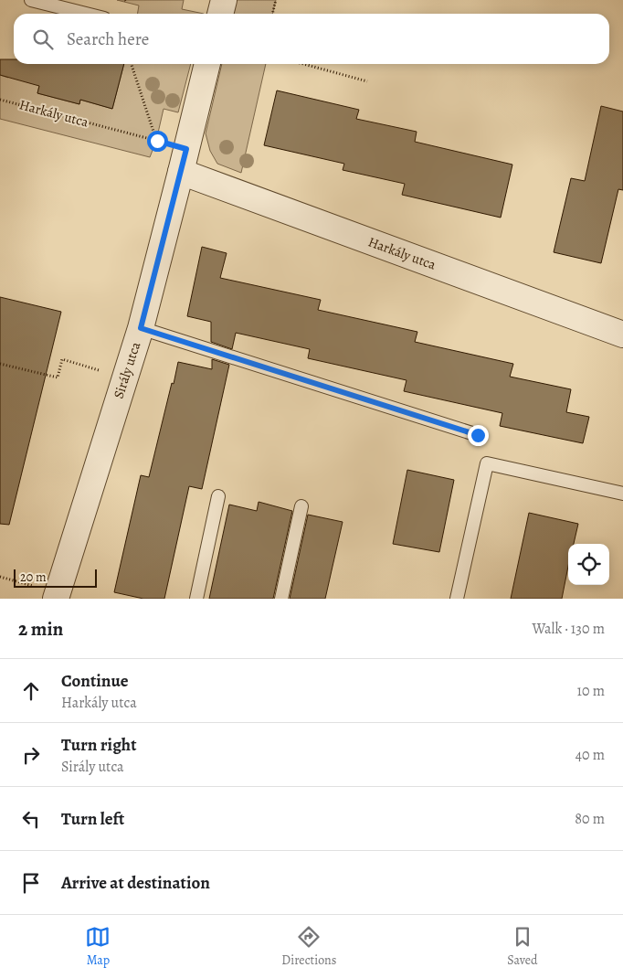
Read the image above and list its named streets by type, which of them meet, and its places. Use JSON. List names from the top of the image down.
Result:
{
  "streets": {
    "street": ["Harkály utca", "Sirály utca"]
  },
  "crossings": [
    ["Harkály utca", "Sirály utca"]
  ],
  "scale_bar": "20 m",
  "page": {
    "search": "Search here",
    "scale": "20 m",
    "heading": ["2 min", "Walk · 130 m"],
    "list": [
      ["Continue", "Harkály utca", "10 m"],
      ["Turn right", "Sirály utca", "40 m"],
      ["Turn left", "80 m"],
      "Arrive at destination"
    ],
    "nav": ["Map", "Directions", "Saved"]
  }
}
